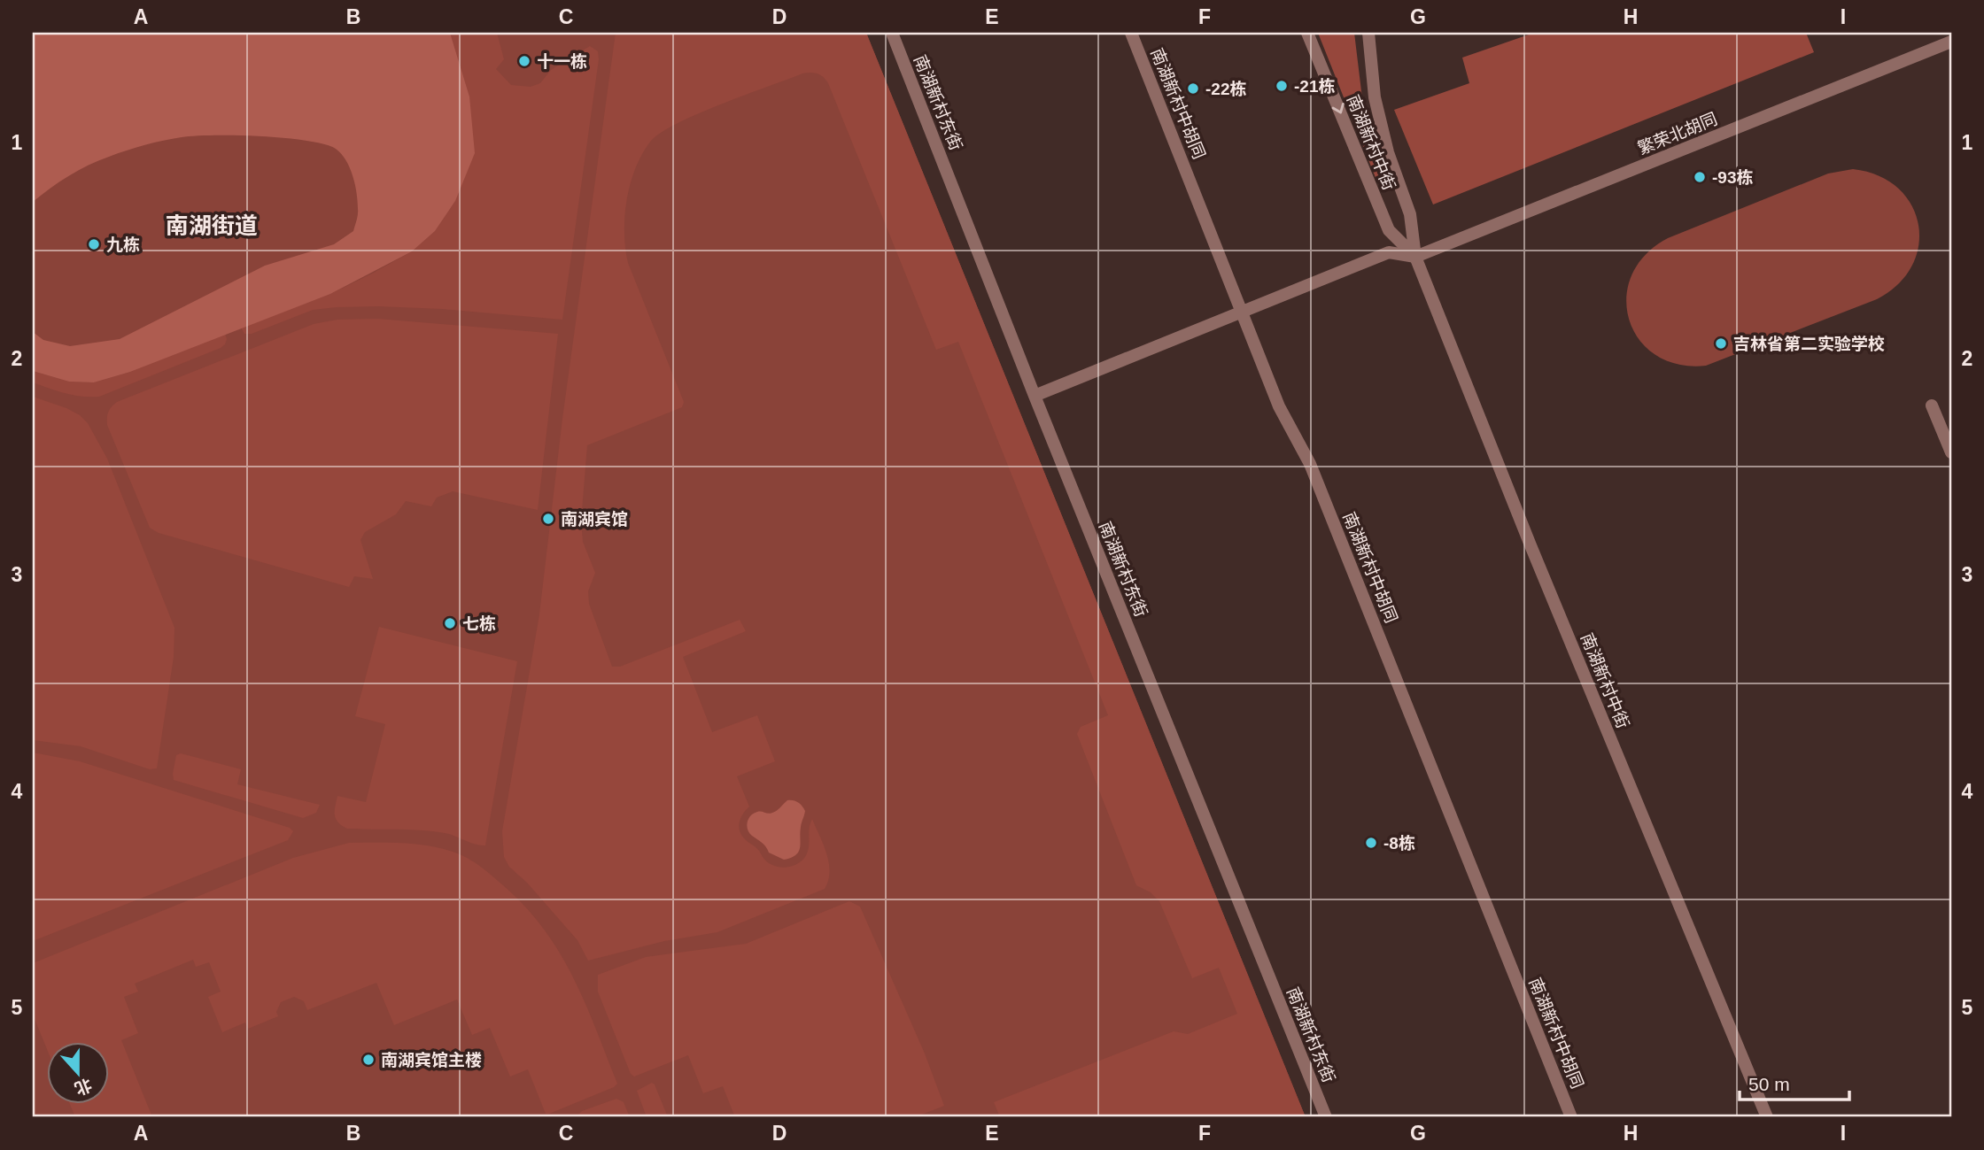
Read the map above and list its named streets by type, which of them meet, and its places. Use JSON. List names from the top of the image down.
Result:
{
  "streets": {
    "street": [
      "南湖新村东街",
      "南湖新村中胡同",
      "繁荣北胡同",
      "南湖新村中街"
    ]
  },
  "crossings": [
    ["繁荣北胡同", "南湖新村中街"]
  ],
  "districts": ["南湖街道"],
  "places": [
    "十一栋",
    "-21栋",
    "-22栋",
    "-93栋",
    "九栋",
    "吉林省第二实验学校",
    "南湖宾馆",
    "七栋",
    "-8栋",
    "南湖宾馆主楼"
  ],
  "scale_bar": "50 m",
  "north": "bottom",
  "grid": {
    "columns": [
      "A",
      "B",
      "C",
      "D",
      "E",
      "F",
      "G",
      "H",
      "I"
    ],
    "rows": [
      "1",
      "2",
      "3",
      "4",
      "5"
    ]
  }
}
